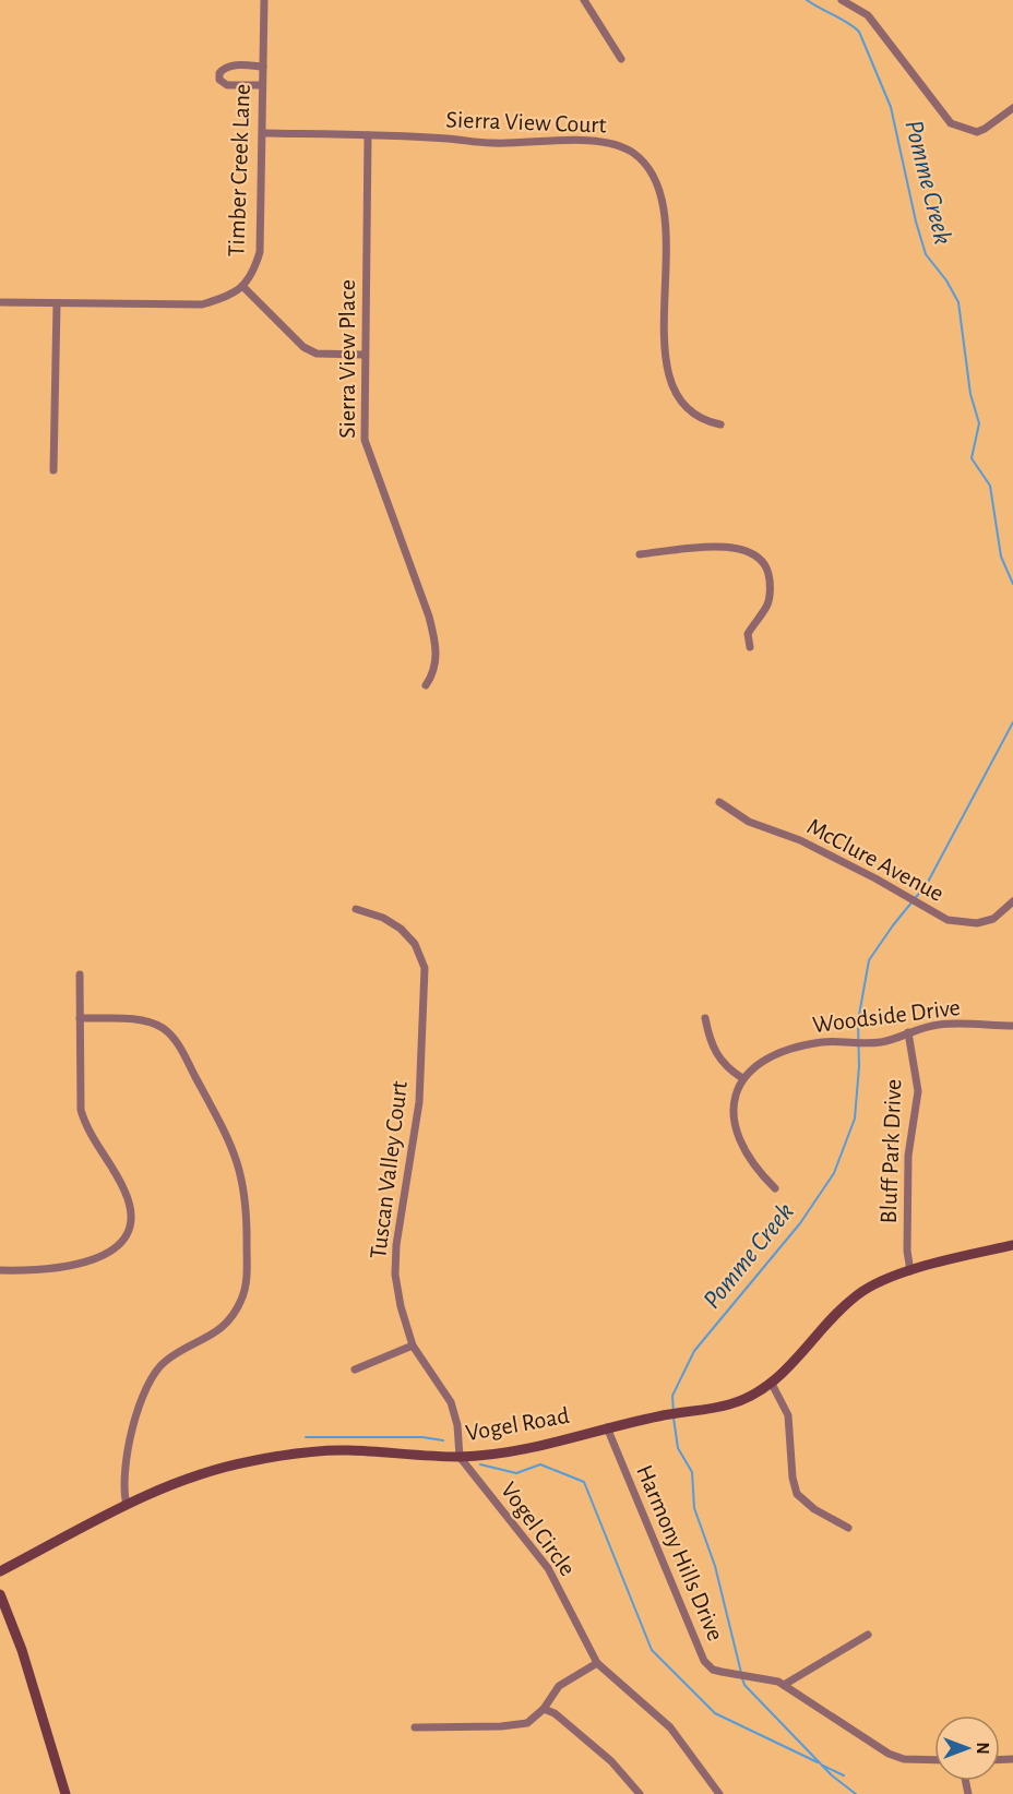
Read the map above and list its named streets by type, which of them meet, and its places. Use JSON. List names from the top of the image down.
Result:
{
  "streets": {
    "street": [
      "Sierra View Court",
      "Timber Creek Lane",
      "Sierra View Place",
      "McClure Avenue",
      "Woodside Drive",
      "Bluff Park Drive",
      "Tuscan Valley Court",
      "Vogel Road",
      "Vogel Circle",
      "Harmony Hills Drive"
    ]
  },
  "crossings": [
    ["Sierra View Court", "Timber Creek Lane"],
    ["Sierra View Court", "Sierra View Place"],
    ["Woodside Drive", "Bluff Park Drive"],
    ["Bluff Park Drive", "Vogel Road"],
    ["Tuscan Valley Court", "Vogel Road"],
    ["Tuscan Valley Court", "Vogel Circle"],
    ["Vogel Road", "Vogel Circle"],
    ["Vogel Road", "Harmony Hills Drive"]
  ],
  "water": ["Pomme Creek"],
  "north": "right"
}
